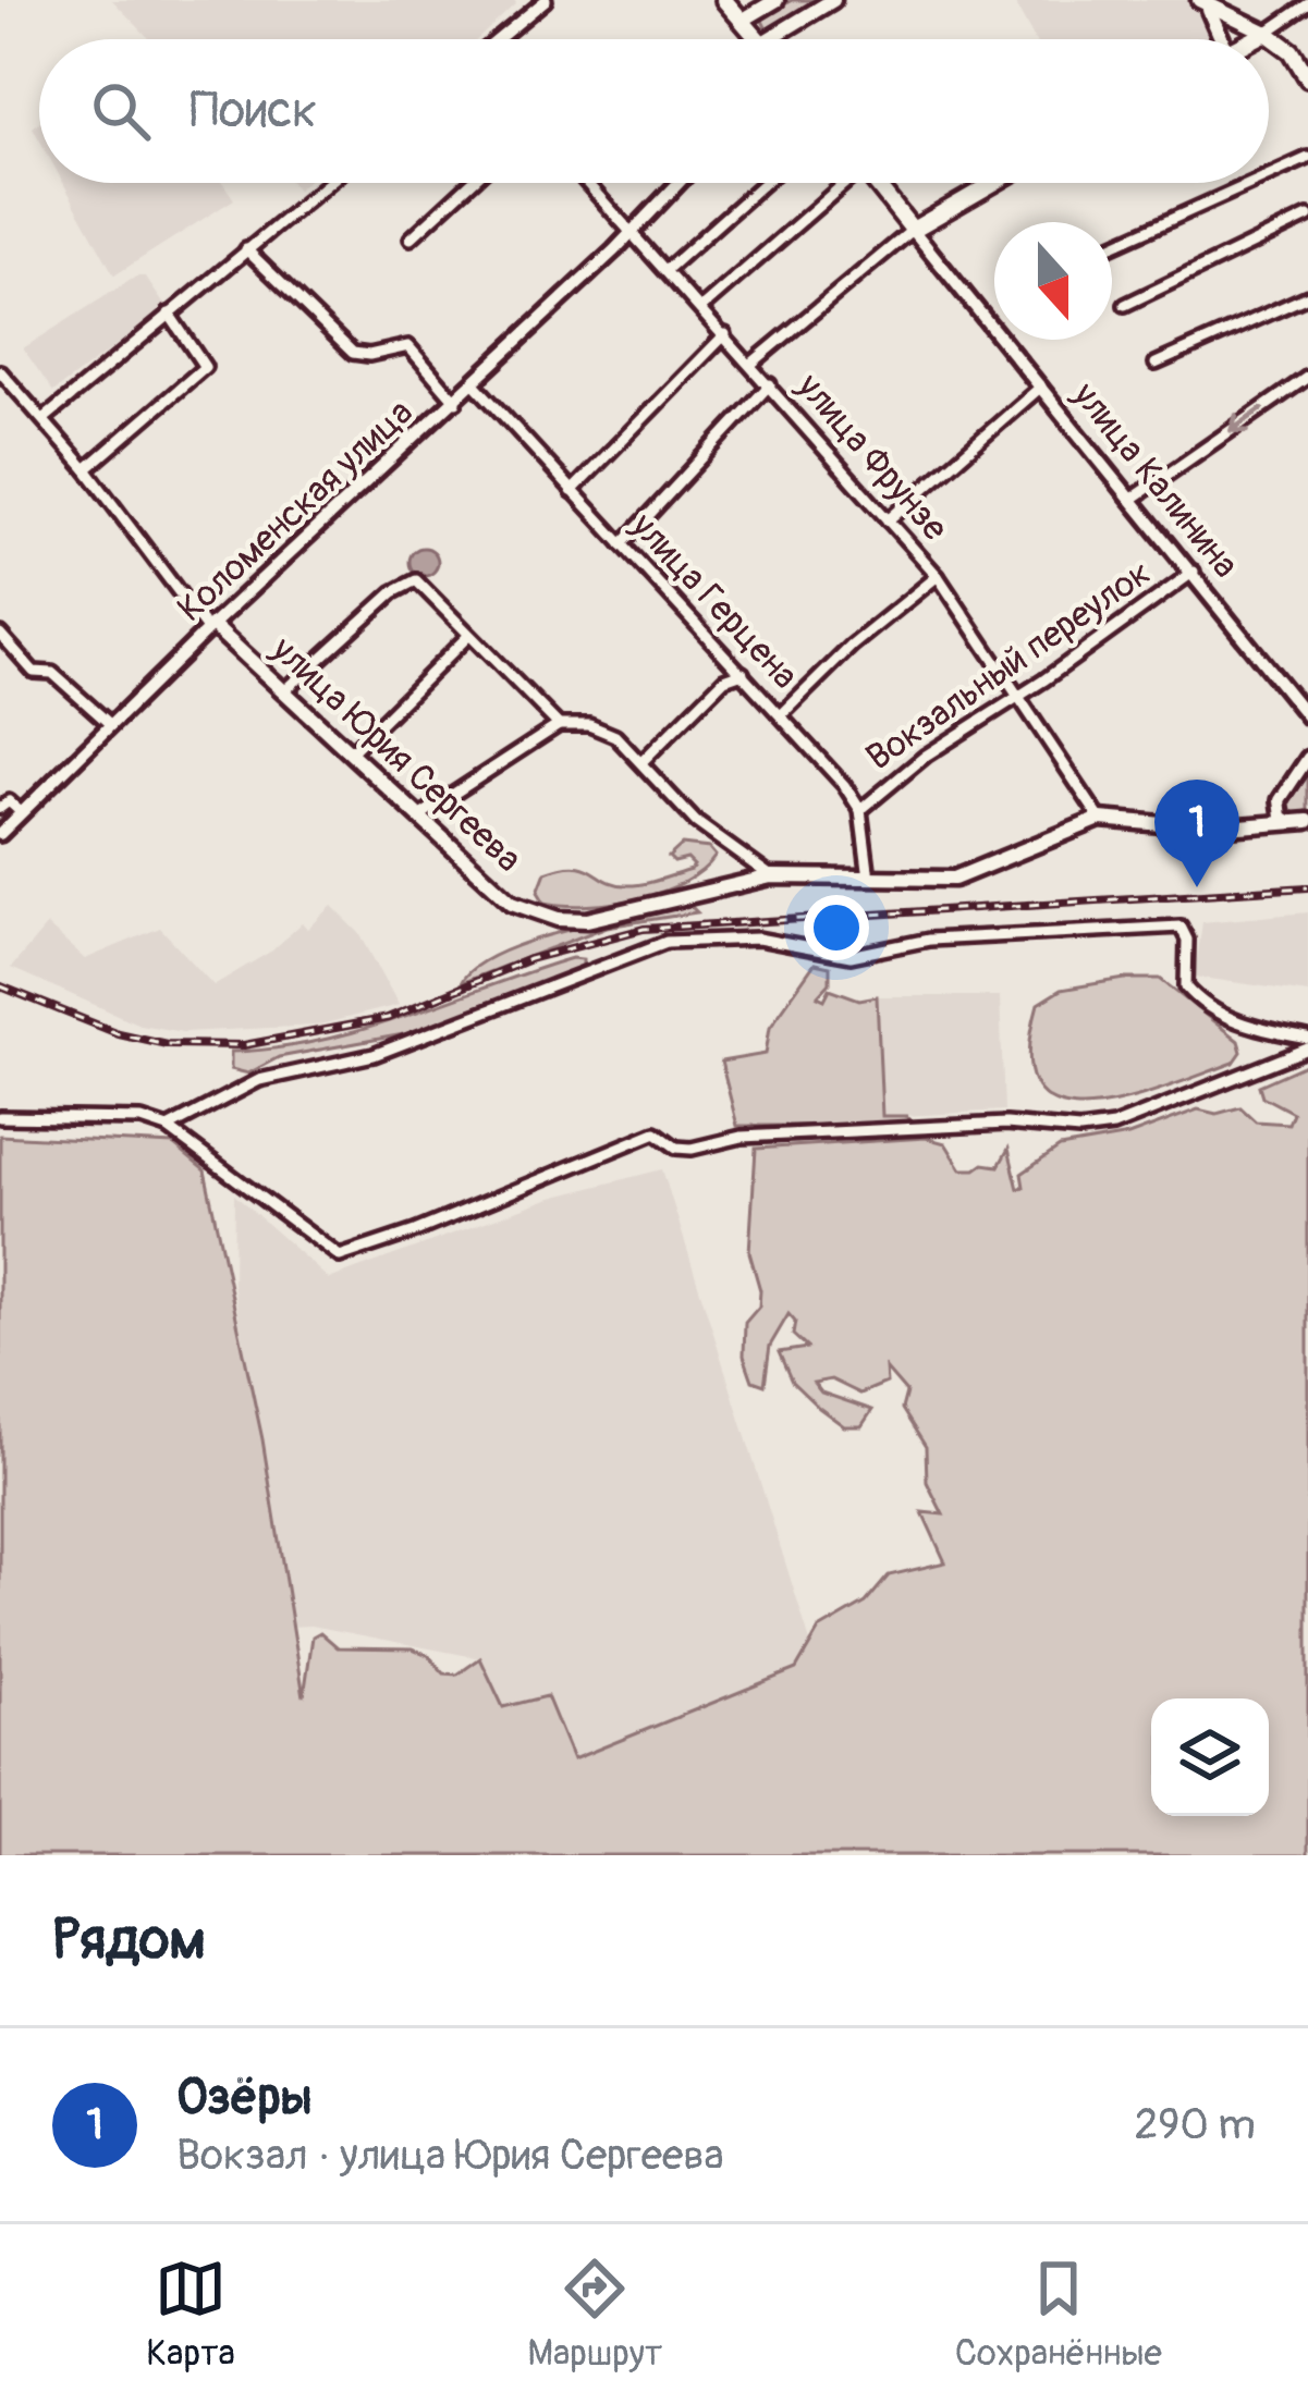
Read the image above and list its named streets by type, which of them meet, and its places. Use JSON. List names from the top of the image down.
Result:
{
  "streets": {
    "main road": ["улица Калинина", "улица Юрия Сергеева"],
    "street": [
      "улица Фрунзе",
      "Коломенская улица",
      "улица Герцена",
      "Вокзальный переулок"
    ]
  },
  "crossings": [
    ["улица Фрунзе", "Коломенская улица"],
    ["улица Фрунзе", "Вокзальный переулок"],
    ["улица Фрунзе", "улица Юрия Сергеева"],
    ["улица Калинина", "Вокзальный переулок"],
    ["Коломенская улица", "улица Герцена"],
    ["Коломенская улица", "улица Юрия Сергеева"],
    ["улица Герцена", "Вокзальный переулок"]
  ],
  "north": "bottom",
  "page": {
    "search": "Поиск",
    "pins": "1",
    "heading": "Рядом",
    "list": [
      {
        "mark": "1",
        "name": "Озёры",
        "note": "Вокзал · улица Юрия Сергеева",
        "value": "290 m"
      }
    ],
    "nav": ["Карта", "Маршрут", "Сохранённые"]
  }
}
